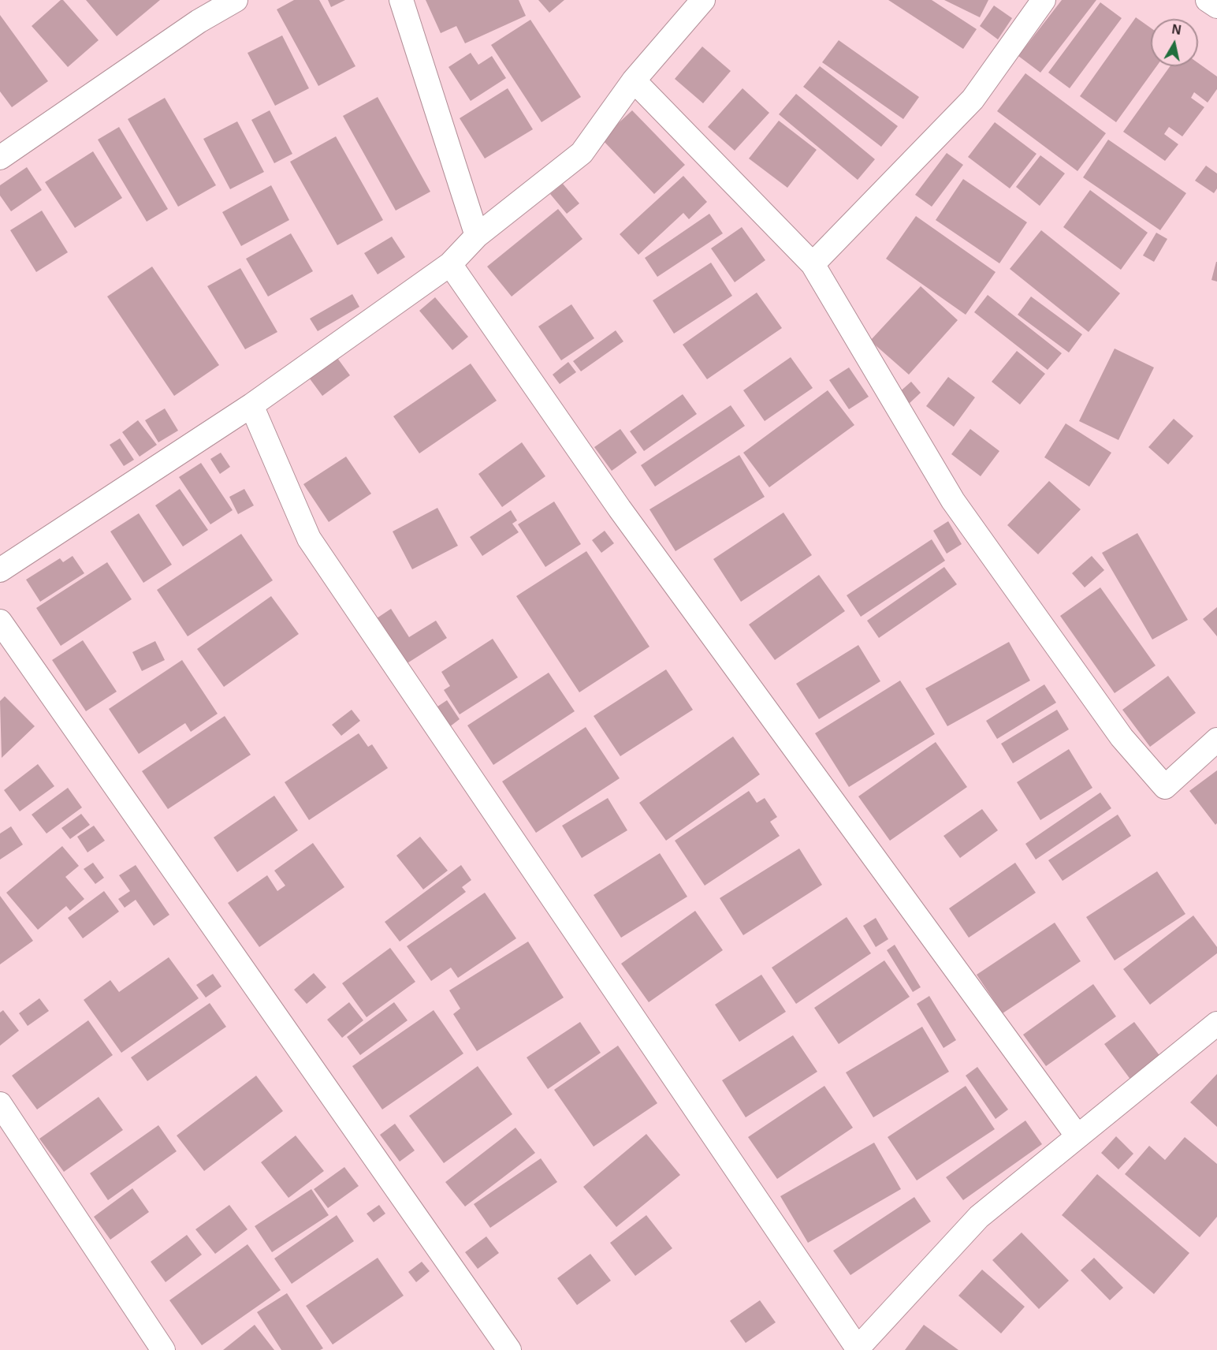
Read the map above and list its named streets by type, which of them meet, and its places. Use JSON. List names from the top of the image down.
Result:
{
  "north": "top"
}
